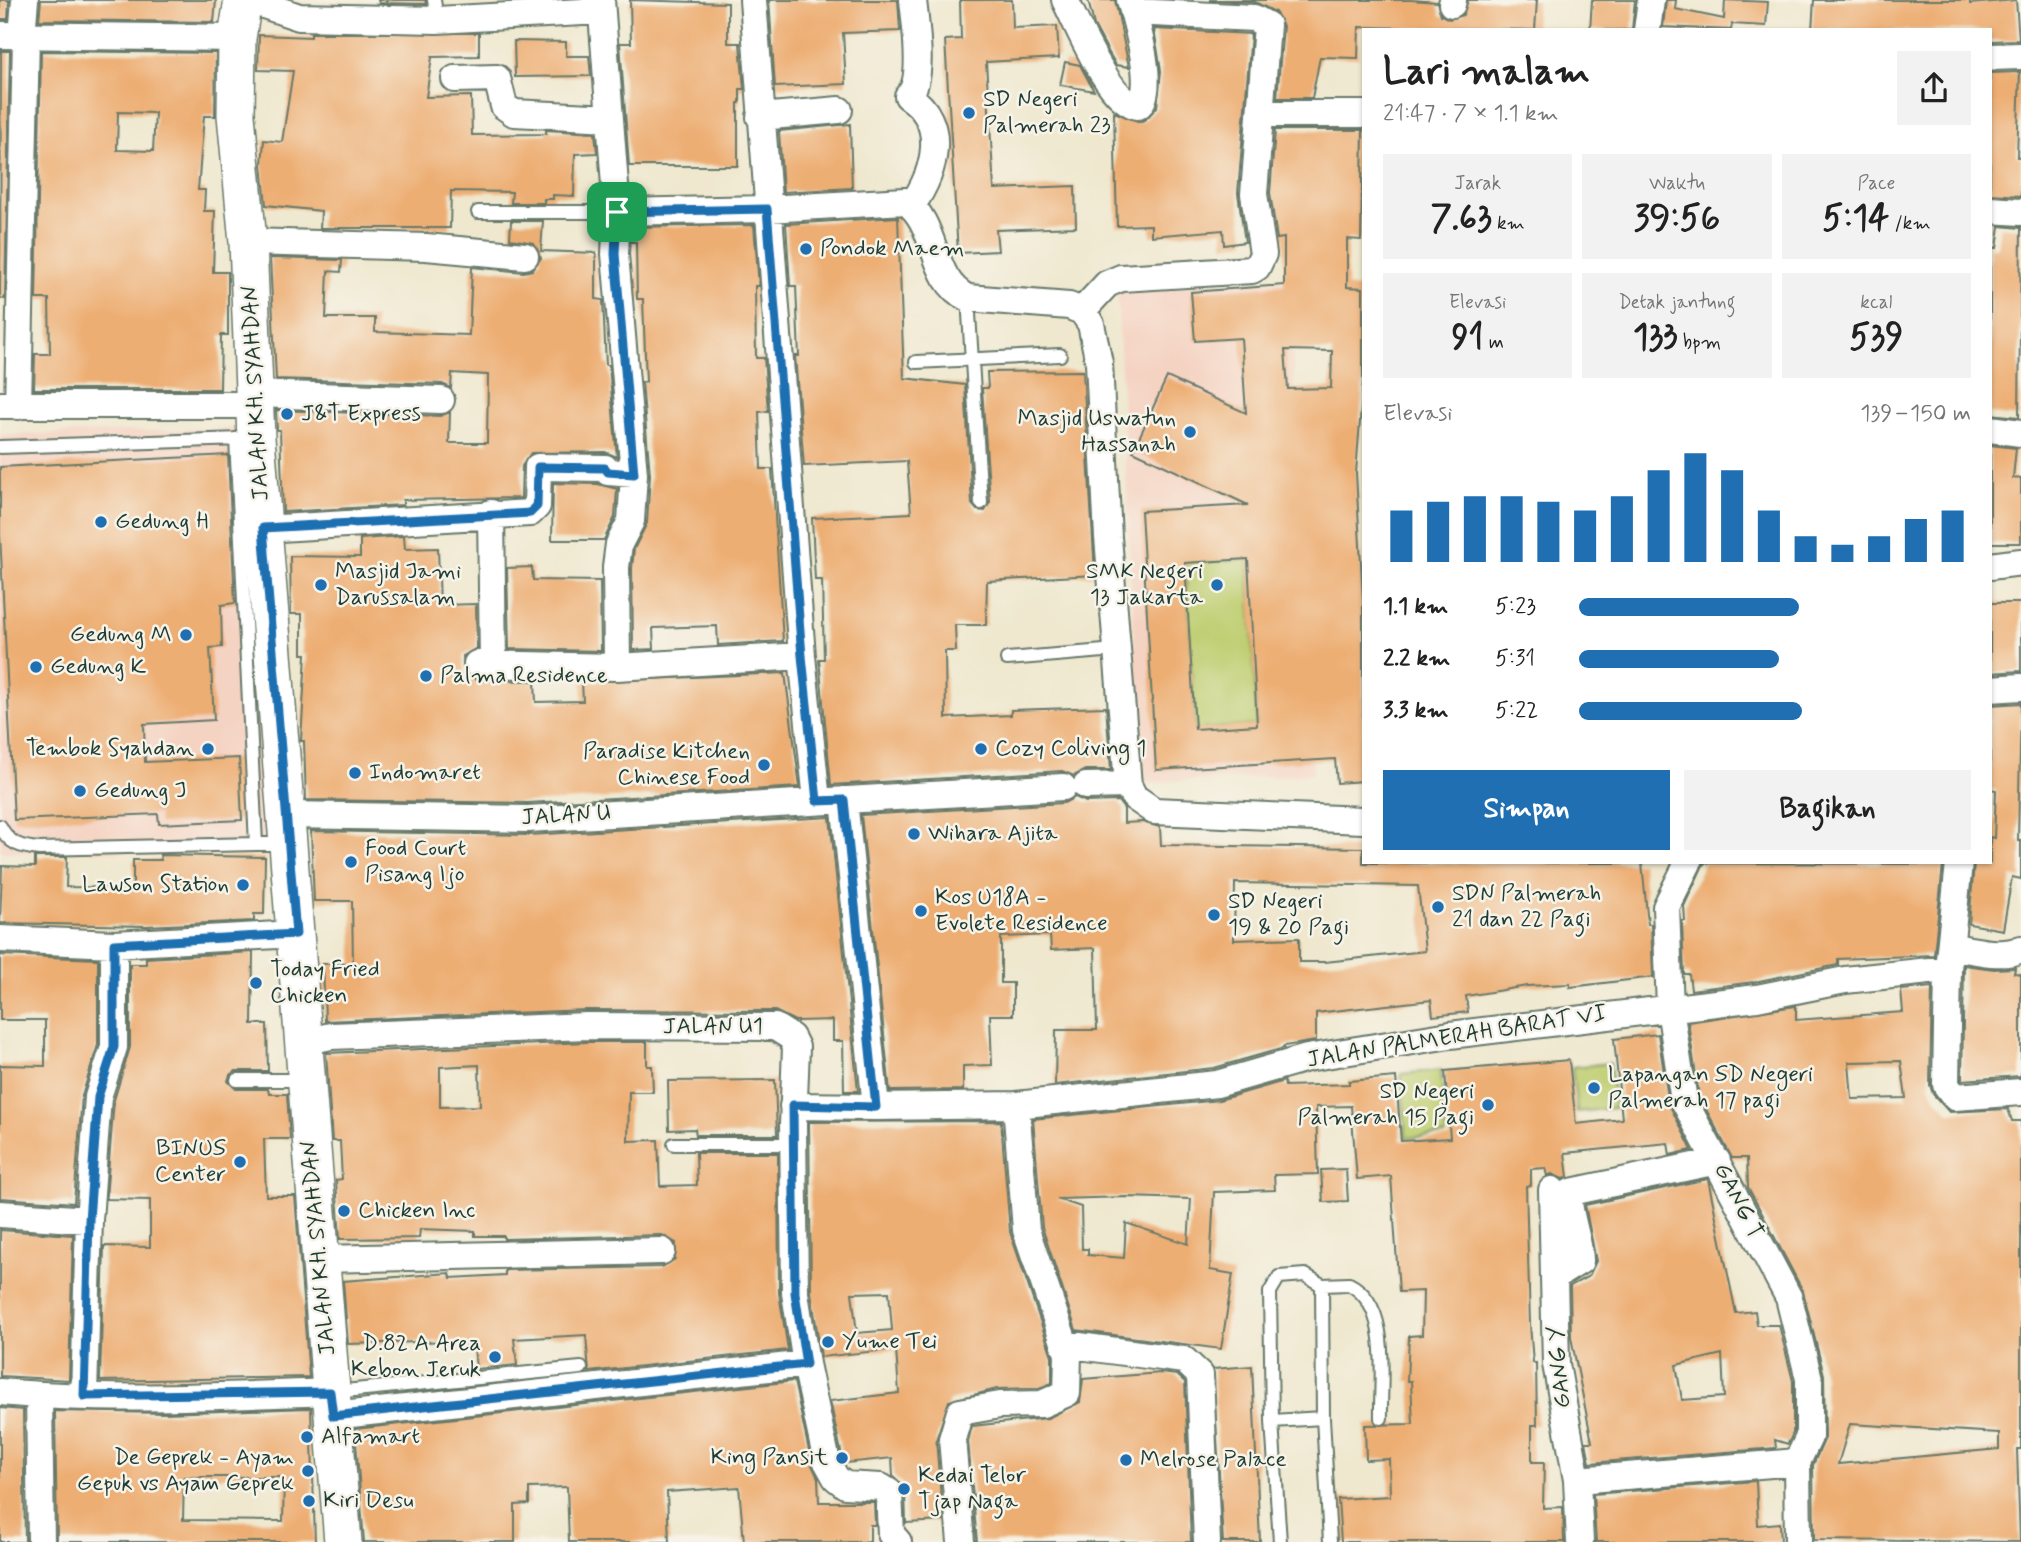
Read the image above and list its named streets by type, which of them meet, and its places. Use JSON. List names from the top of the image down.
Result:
{
  "streets": {
    "street": [
      "JALAN KH. SYAHDAN",
      "JALAN U",
      "JALAN U1",
      "JALAN PALMERAH BARAT VI",
      "GANG T",
      "GANG Y"
    ]
  },
  "crossings": [
    ["JALAN KH. SYAHDAN", "JALAN U"],
    ["JALAN KH. SYAHDAN", "JALAN U1"],
    ["JALAN U1", "JALAN PALMERAH BARAT VI"],
    ["JALAN PALMERAH BARAT VI", "GANG T"]
  ],
  "places": [
    "SD Negeri Palmerah 23",
    "Pondok Maem",
    "J&T Express",
    "Masjid Uswatun Hassanah",
    "Gedung H",
    "Masjid Jami Darussalam",
    "SMK Negeri 13 Jakarta",
    "Gedung M",
    "Gedung K",
    "Palma Residence",
    "Tembok Syahdan",
    "Cozy Coliving 1",
    "Paradise Kitchen Chinese Food",
    "Indomaret",
    "Gedung J",
    "Wihara Ajita",
    "Food Court Pisang Ijo",
    "Lawson Station",
    "SDN Palmerah 21 dan 22 Pagi",
    "Kos U18A - Evolete Residence",
    "SD Negeri 19 & 20 Pagi",
    "Today Fried Chicken",
    "Lapangan SD Negeri Palmerah 17 pagi",
    "SD Negeri Palmerah 15 Pagi",
    "BINUS Center",
    "Chicken Inc",
    "Yume Tei",
    "D.82 A Area Kebon Jeruk",
    "Alfamart",
    "King Pansit",
    "Melrose Palace",
    "De Geprek - Ayam Gepuk vs Ayam Geprek",
    "Kedai Telor Tjap Naga",
    "Kiri Desu"
  ],
  "page": {
    "heading": ["Lari malam", "21:47 · 7 × 1.1 km"],
    "stats": [
      ["Jarak", "7.63 km"],
      ["Waktu", "39:56"],
      ["Pace", "5:14 /km"],
      ["Elevasi", "91 m"],
      ["Detak jantung", "133 bpm"],
      ["kcal", "539"]
    ],
    "chart": ["Elevasi", "139–150 m"],
    "list": [
      {
        "name": "1.1 km",
        "note": "5:23"
      },
      {
        "name": "2.2 km",
        "note": "5:31"
      },
      {
        "name": "3.3 km",
        "note": "5:22"
      }
    ],
    "buttons": ["Simpan", "Bagikan"]
  }
}
